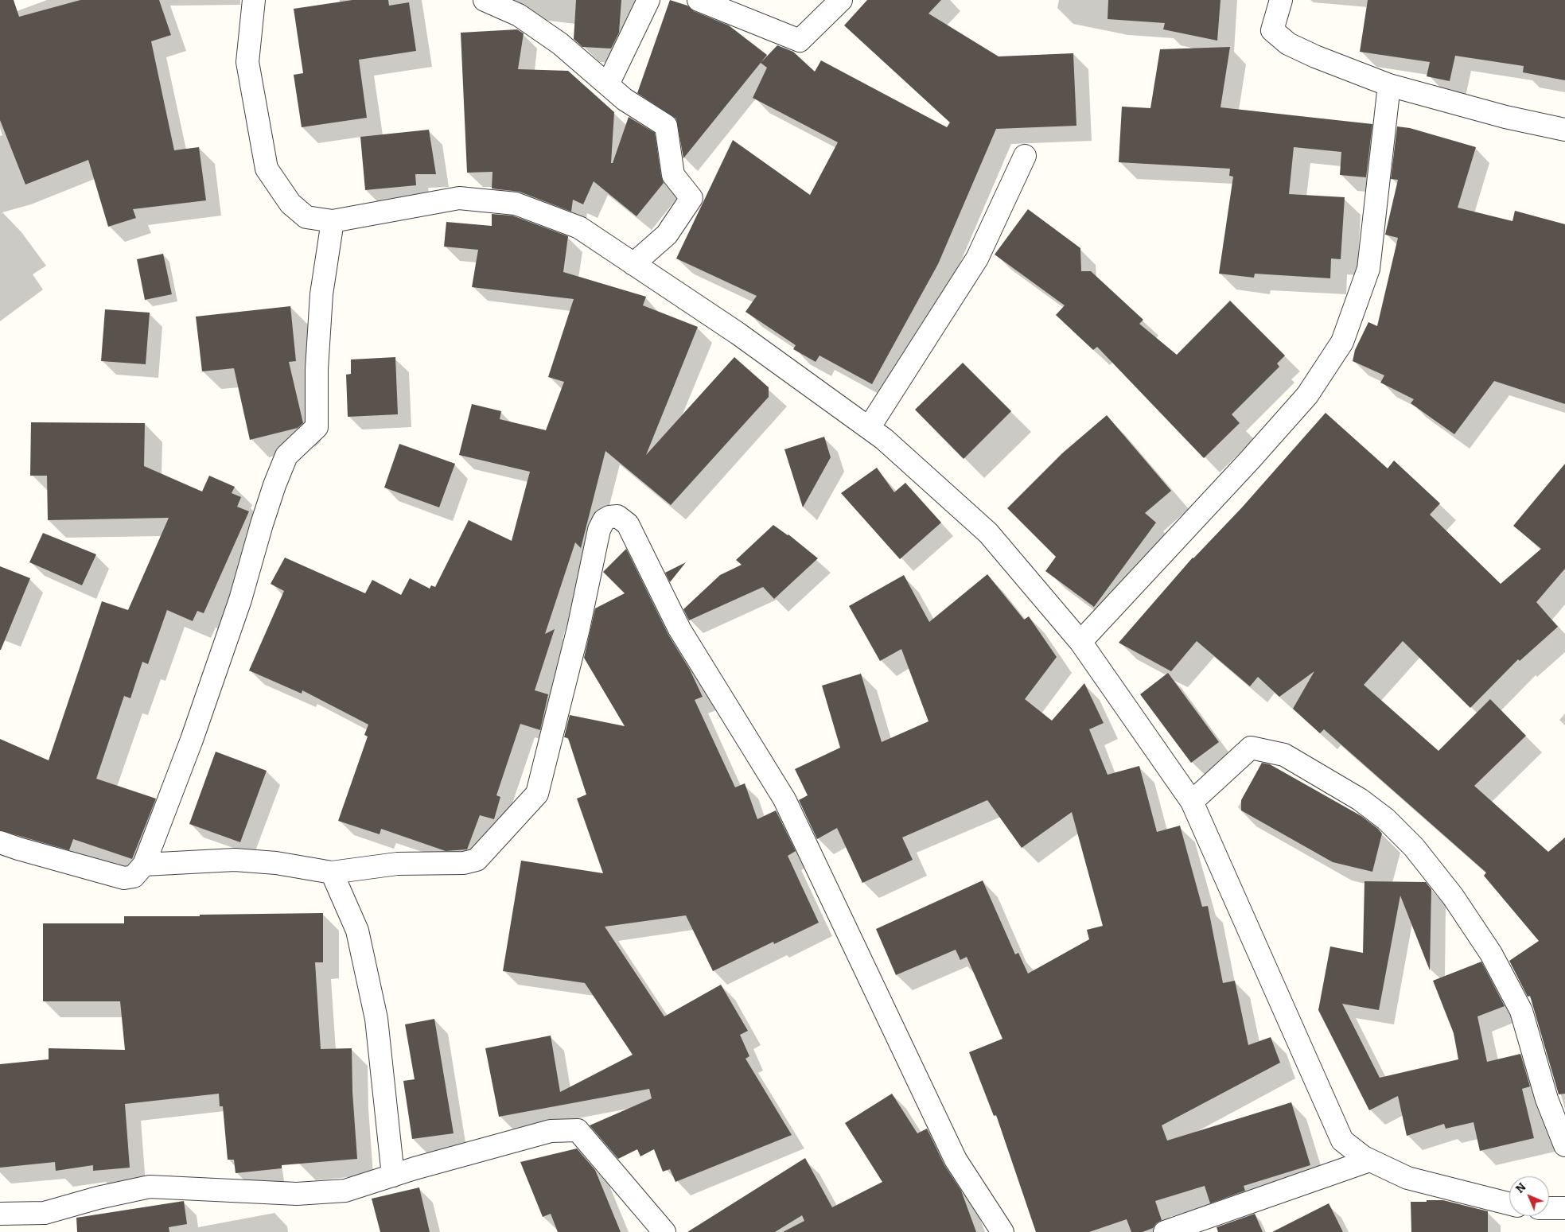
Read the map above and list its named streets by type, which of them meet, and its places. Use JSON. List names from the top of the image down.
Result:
{
  "north": "top left"
}
